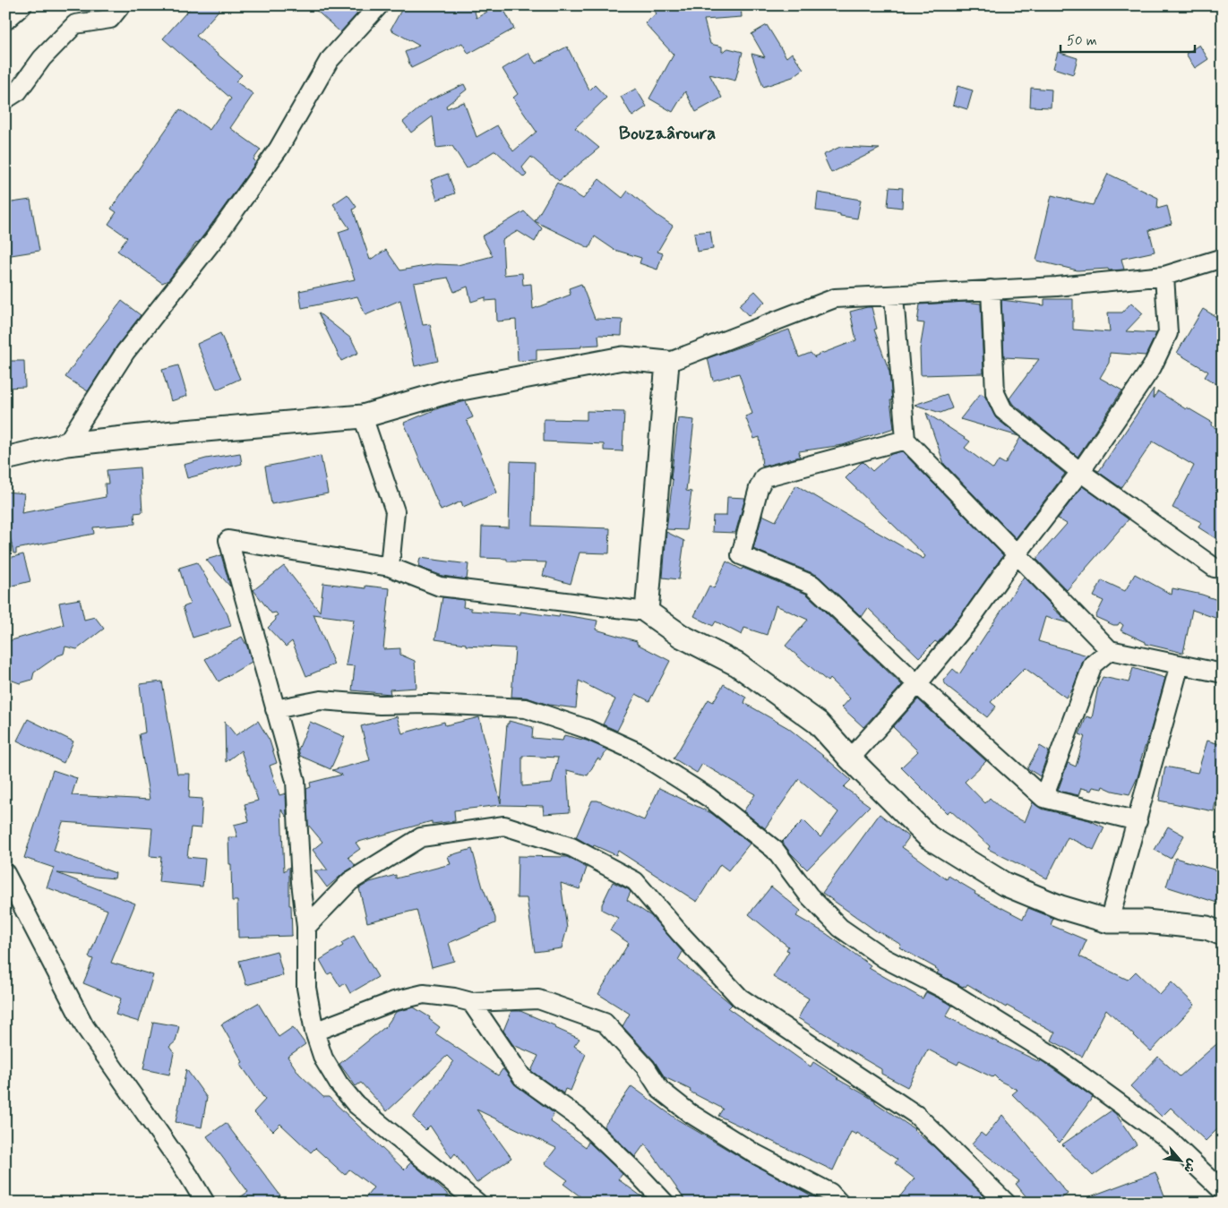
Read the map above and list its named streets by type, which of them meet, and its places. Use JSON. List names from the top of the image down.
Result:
{
  "districts": ["Bouzaâroura"],
  "scale_bar": "50 m",
  "north": "bottom right"
}
